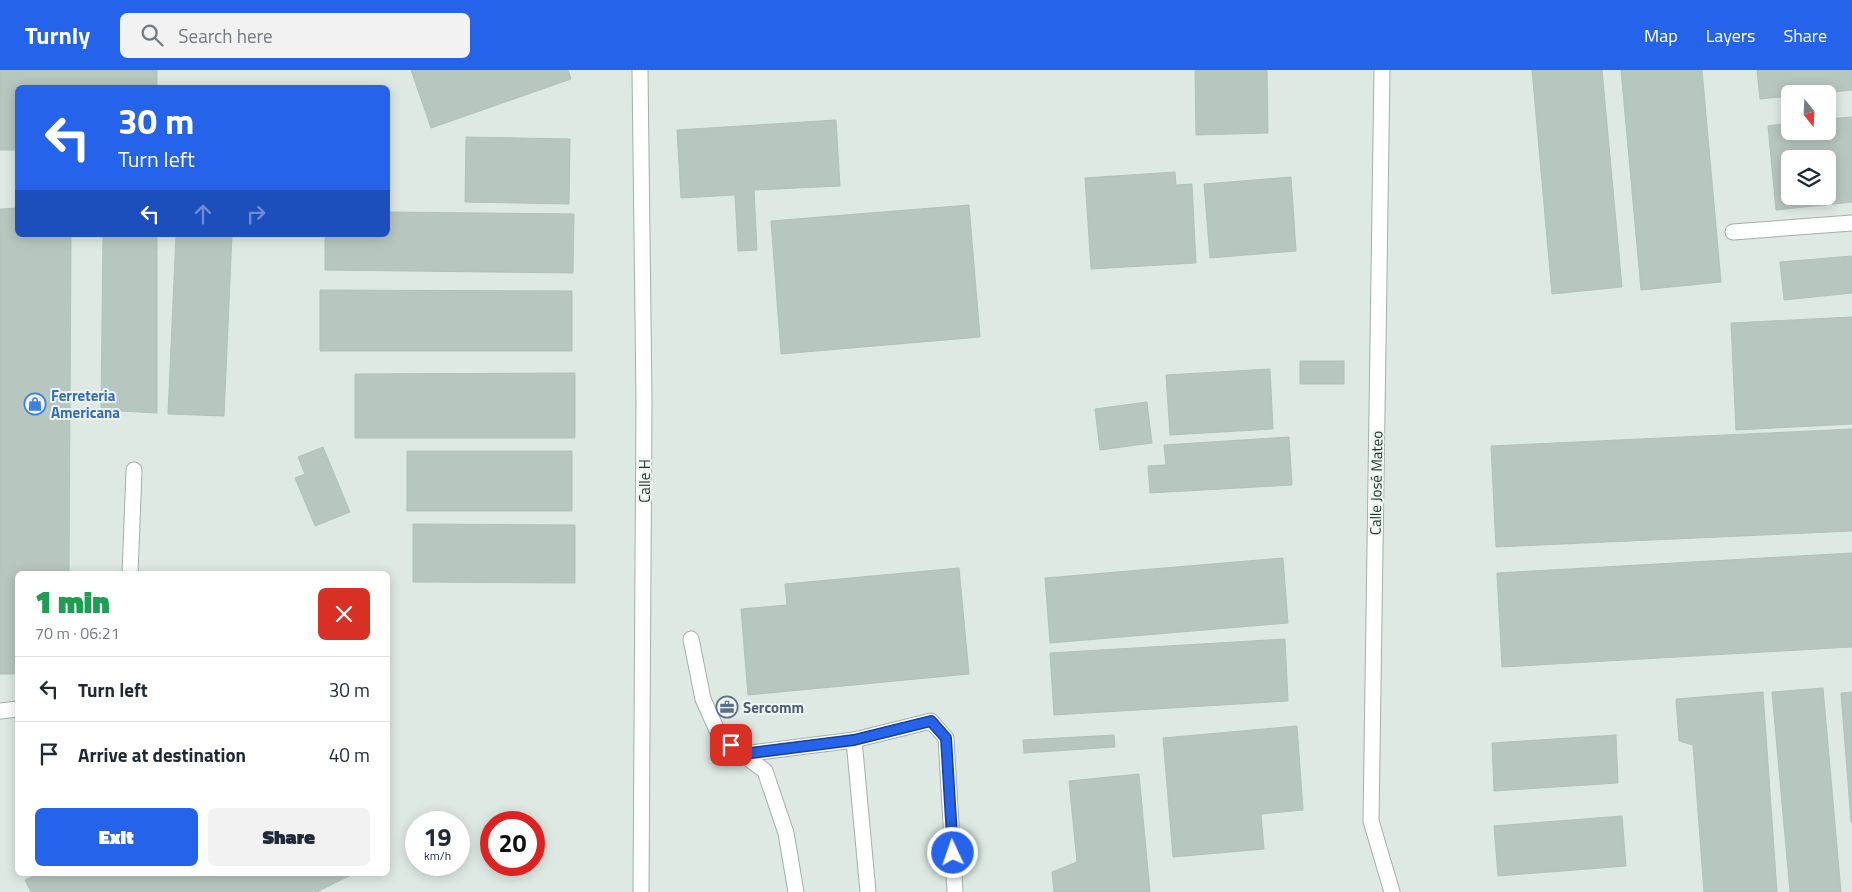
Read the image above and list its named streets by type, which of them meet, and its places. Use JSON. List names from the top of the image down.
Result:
{
  "streets": {
    "street": ["Calle H", "Calle José Mateo"]
  },
  "places": {
    "shop": ["Ferreteria Americana"],
    "office": ["Sercomm"]
  },
  "north": "bottom",
  "page": {
    "header": "Turnly",
    "search": "Search here",
    "nav": ["Map", "Layers", "Share"],
    "turn": ["30 m", "Turn left"],
    "heading": ["1 min", "70 m · 06:21"],
    "list": [
      {
        "name": "Turn left",
        "value": "30 m"
      },
      {
        "name": "Arrive at destination",
        "value": "40 m"
      }
    ],
    "buttons": ["Exit", "Share"],
    "speed": "19 km/h",
    "limit": "20"
  }
}
